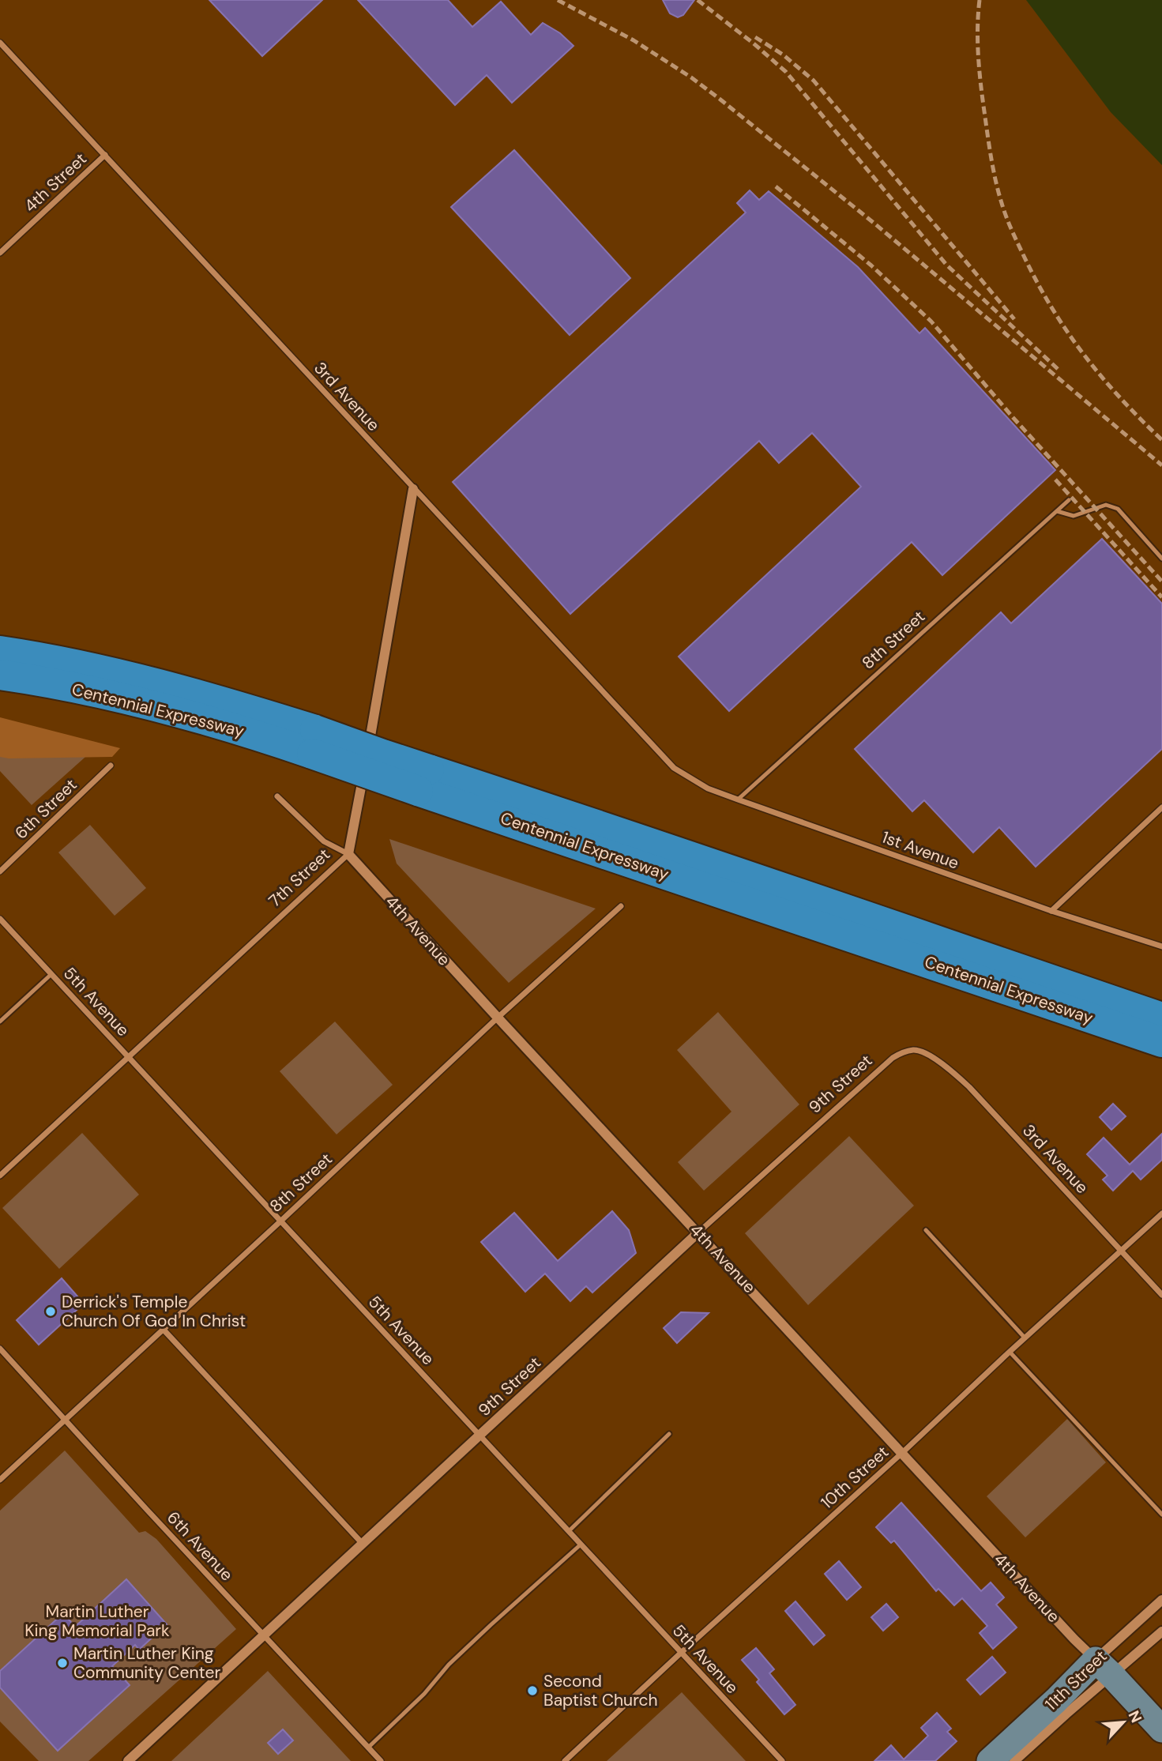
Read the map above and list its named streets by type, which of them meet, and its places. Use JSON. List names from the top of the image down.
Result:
{
  "streets": {
    "highway": ["Centennial Expressway"],
    "main road": ["4th Avenue", "11th Street"],
    "street": [
      "4th Street",
      "3rd Avenue",
      "8th Street",
      "6th Street",
      "1st Avenue",
      "7th Street",
      "5th Avenue",
      "9th Street",
      "10th Street",
      "6th Avenue"
    ]
  },
  "crossings": [
    ["4th Street", "3rd Avenue"],
    ["3rd Avenue", "1st Avenue"],
    ["3rd Avenue", "7th Street"],
    ["3rd Avenue", "9th Street"],
    ["3rd Avenue", "10th Street"],
    ["8th Street", "1st Avenue"],
    ["8th Street", "4th Avenue"],
    ["8th Street", "5th Avenue"],
    ["8th Street", "6th Avenue"],
    ["7th Street", "4th Avenue"],
    ["7th Street", "5th Avenue"],
    ["4th Avenue", "9th Street"],
    ["4th Avenue", "10th Street"],
    ["4th Avenue", "11th Street"],
    ["5th Avenue", "9th Street"],
    ["5th Avenue", "10th Street"],
    ["9th Street", "6th Avenue"]
  ],
  "parks": ["Martin Luther King Memorial Park"],
  "places": ["Derrick's Temple Church Of God In Christ", "Martin Luther King Community Center", "Second Baptist Church"],
  "north": "top right"
}
